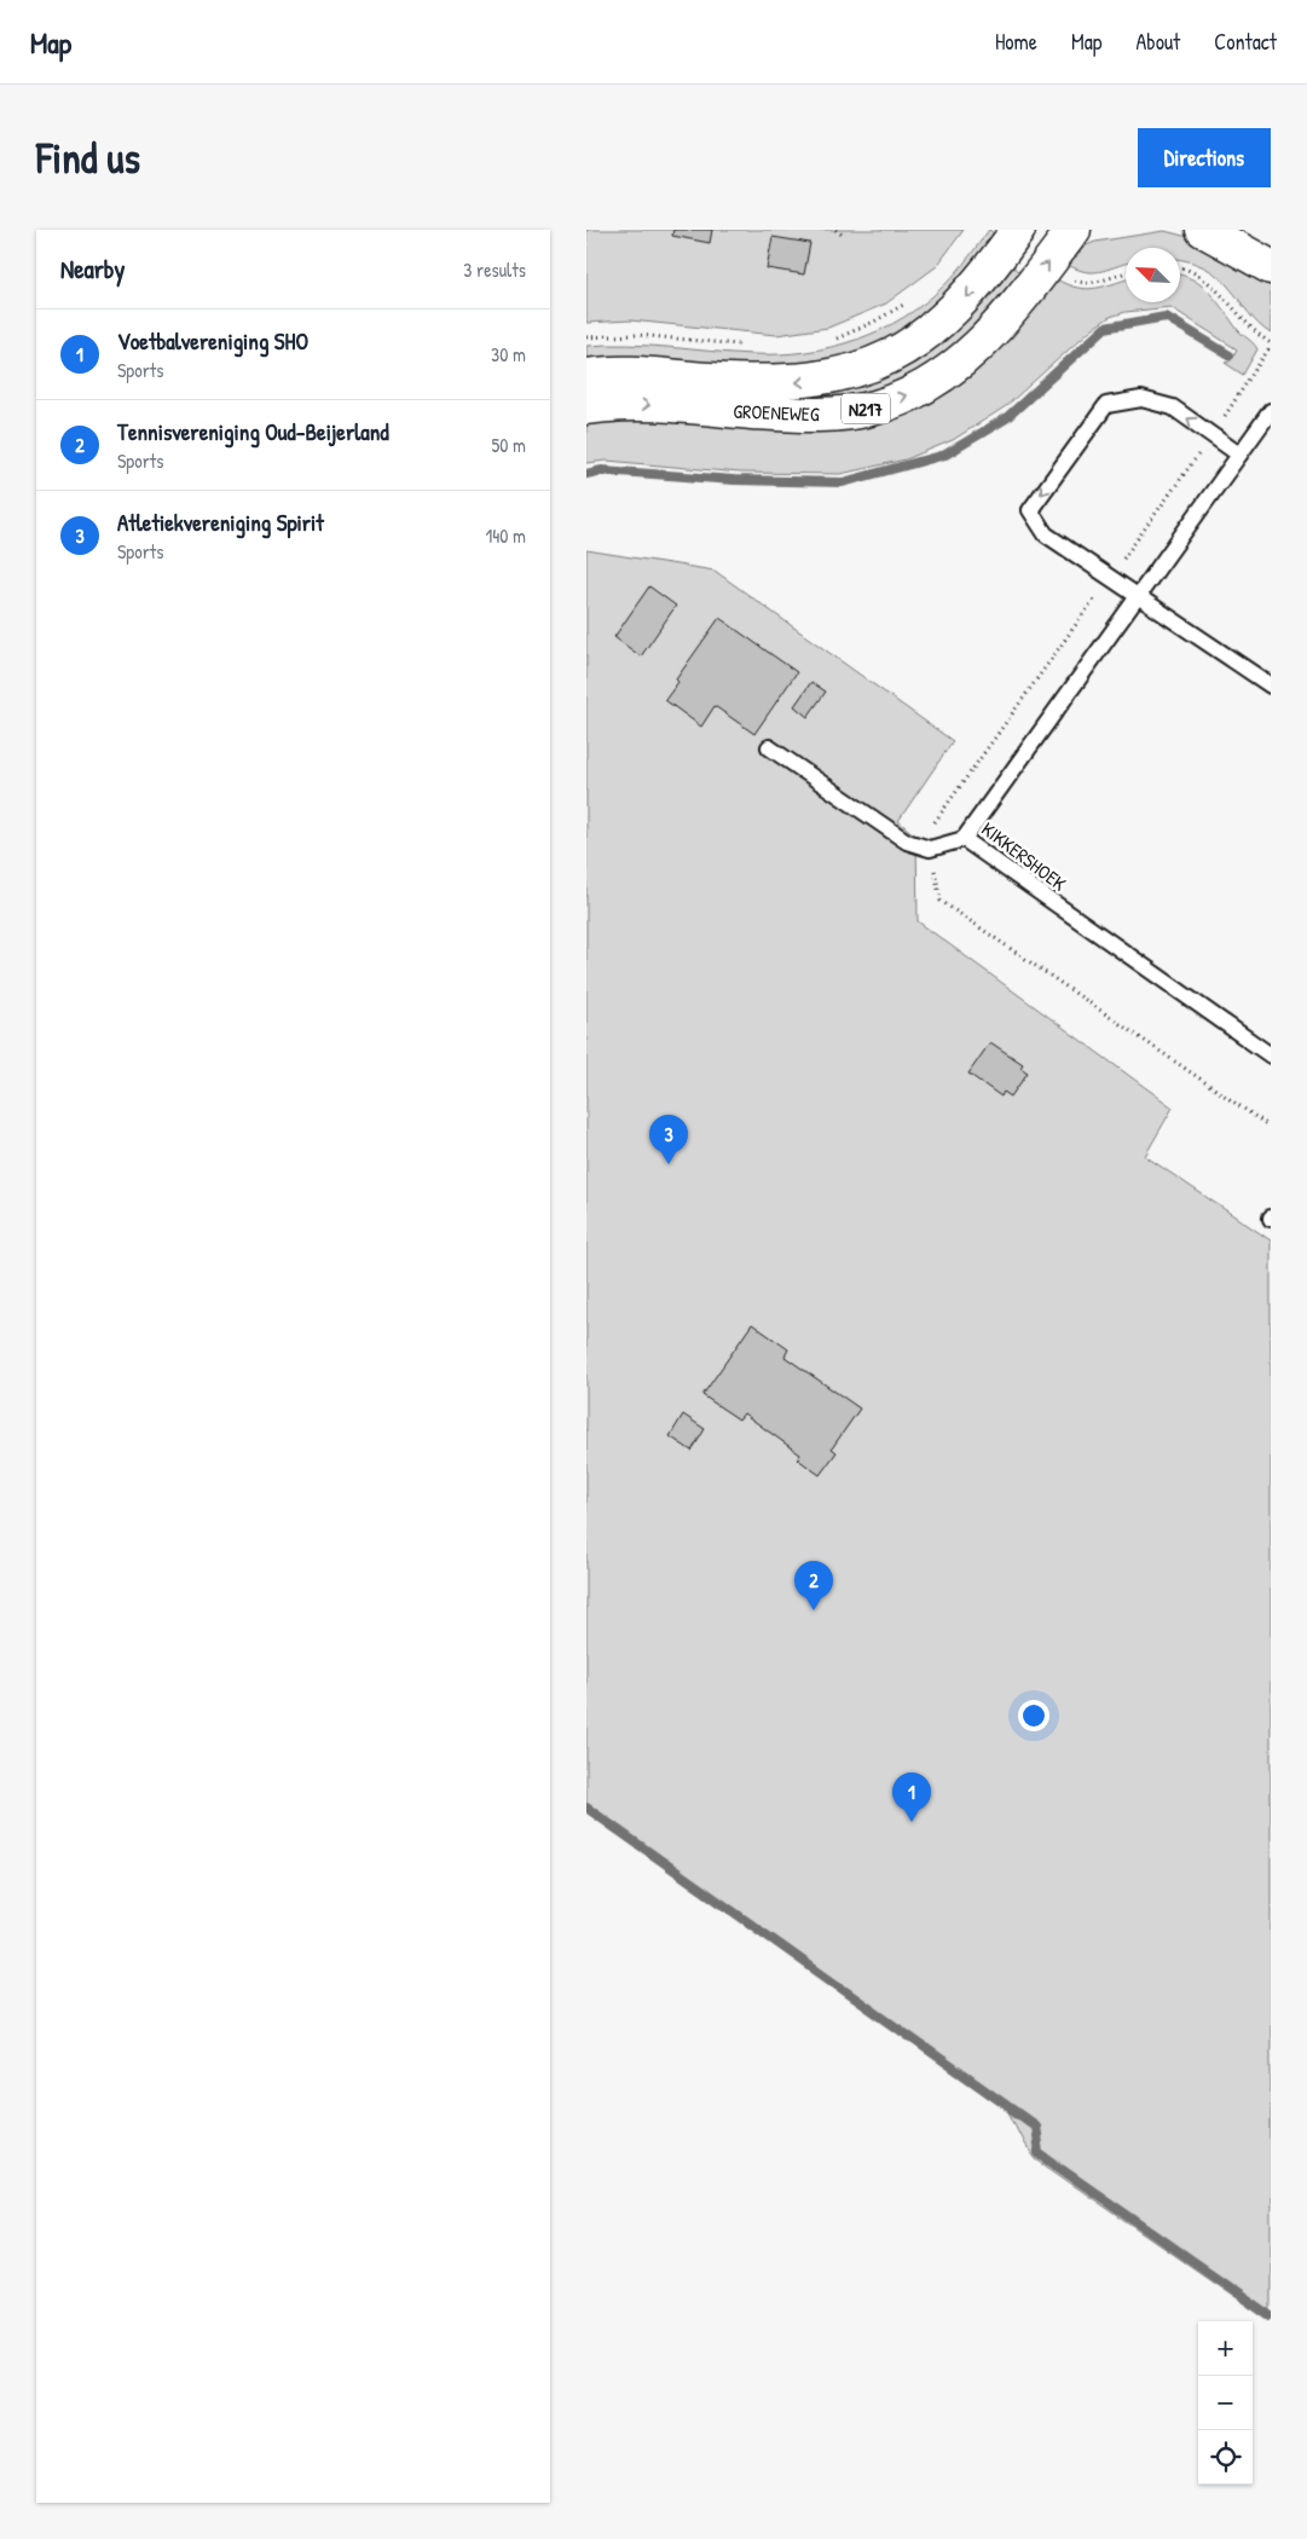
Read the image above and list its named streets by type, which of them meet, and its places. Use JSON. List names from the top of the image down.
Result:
{
  "streets": {
    "main road": ["N217", "GROENEWEG"],
    "lane": ["KIKKERSHOEK"]
  },
  "north": "top left",
  "page": {
    "header": "Map",
    "nav": [
      "Home",
      "Map",
      "About",
      "Contact"
    ],
    "buttons": "Directions",
    "title": "Find us",
    "heading": ["Nearby", "3 results"],
    "list": [
      {
        "mark": "1",
        "name": "Voetbalvereniging SHO",
        "note": "Sports",
        "value": "30 m"
      },
      {
        "mark": "2",
        "name": "Tennisvereniging Oud-Beijerland",
        "note": "Sports",
        "value": "50 m"
      },
      {
        "mark": "3",
        "name": "Atletiekvereniging Spirit",
        "note": "Sports",
        "value": "140 m"
      }
    ],
    "pins": ["3", "2", "1"],
    "map_buttons": ["+", "−"]
  }
}
